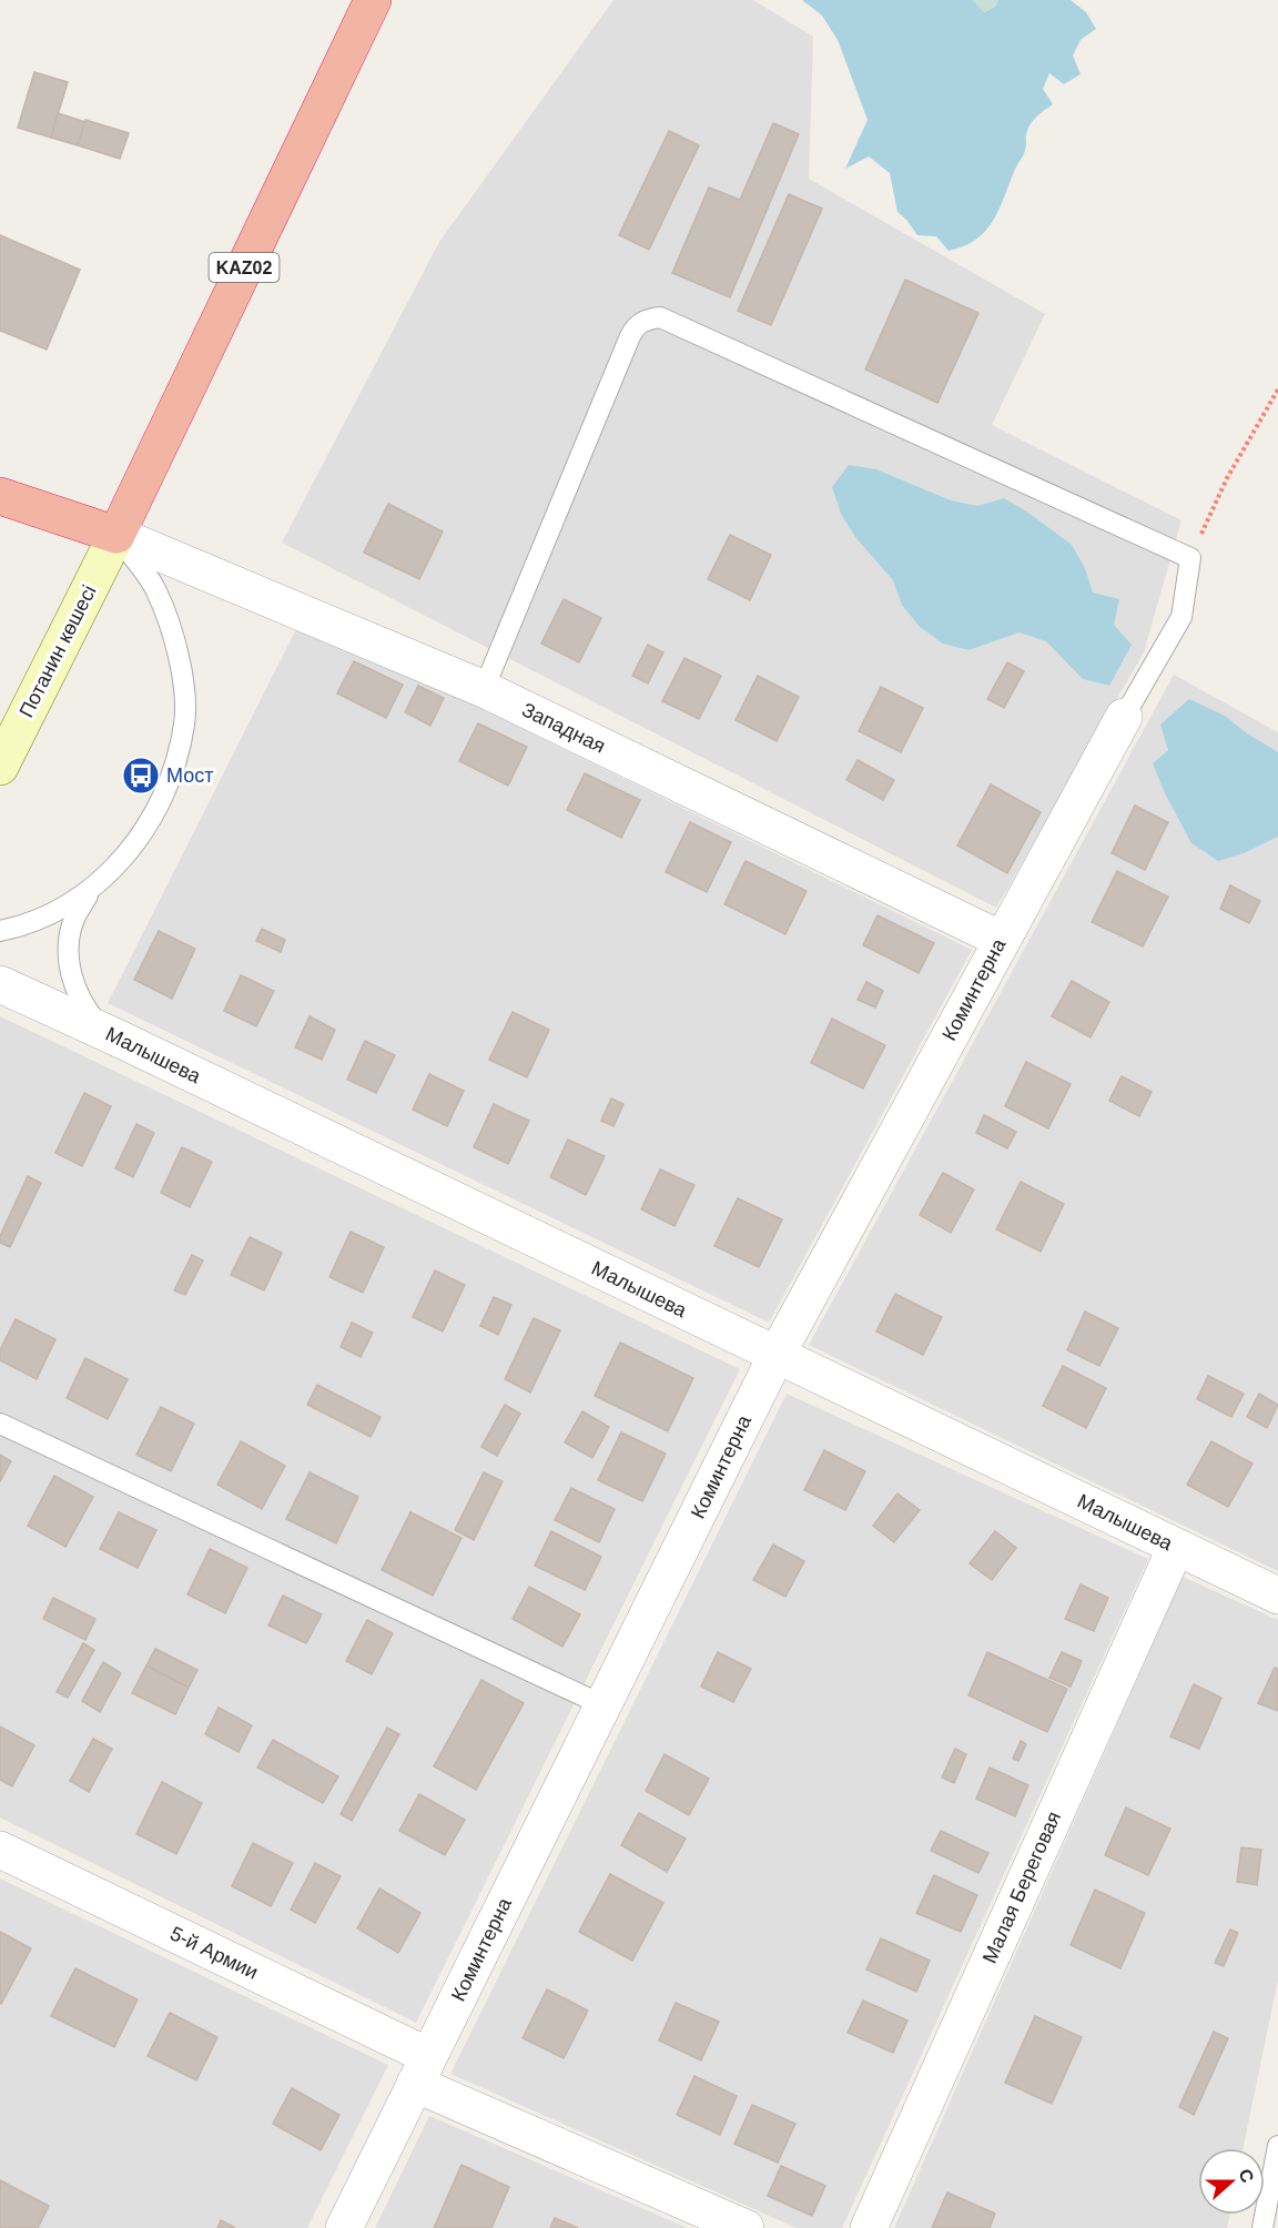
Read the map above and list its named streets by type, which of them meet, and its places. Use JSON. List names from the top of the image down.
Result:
{
  "streets": {
    "highway": ["KAZ02"],
    "main road": ["Потанин көшесі"],
    "street": [
      "Западная",
      "Коминтерна",
      "Малышева",
      "Малая Береговая",
      "5-й Армии"
    ]
  },
  "crossings": [
    ["KAZ02", "Потанин көшесі"],
    ["KAZ02", "Западная"],
    ["Потанин көшесі", "Западная"],
    ["Западная", "Коминтерна"],
    ["Коминтерна", "Малышева"],
    ["Коминтерна", "5-й Армии"],
    ["Малышева", "Малая Береговая"]
  ],
  "places": {
    "bus stop": ["Мост"]
  },
  "north": "right"
}
